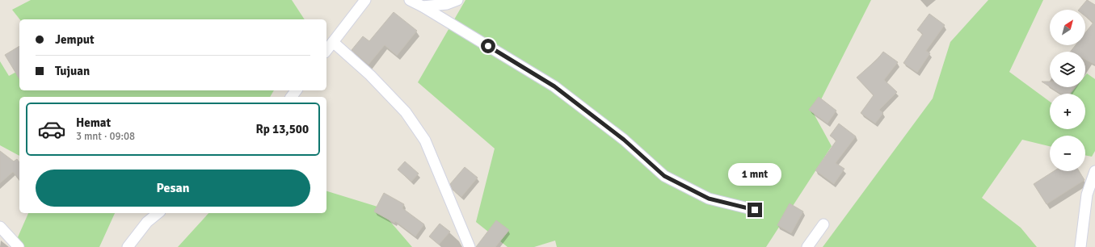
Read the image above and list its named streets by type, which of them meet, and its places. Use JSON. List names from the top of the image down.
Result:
{
  "north": "top right",
  "page": {
    "map_buttons": ["+", "−"],
    "banner": ["Jemput", "Tujuan"],
    "list": [
      {
        "name": "Hemat",
        "note": "3 mnt · 09:08",
        "value": "Rp 13,500"
      }
    ],
    "bubble": "1 mnt",
    "buttons": "Pesan"
  }
}
